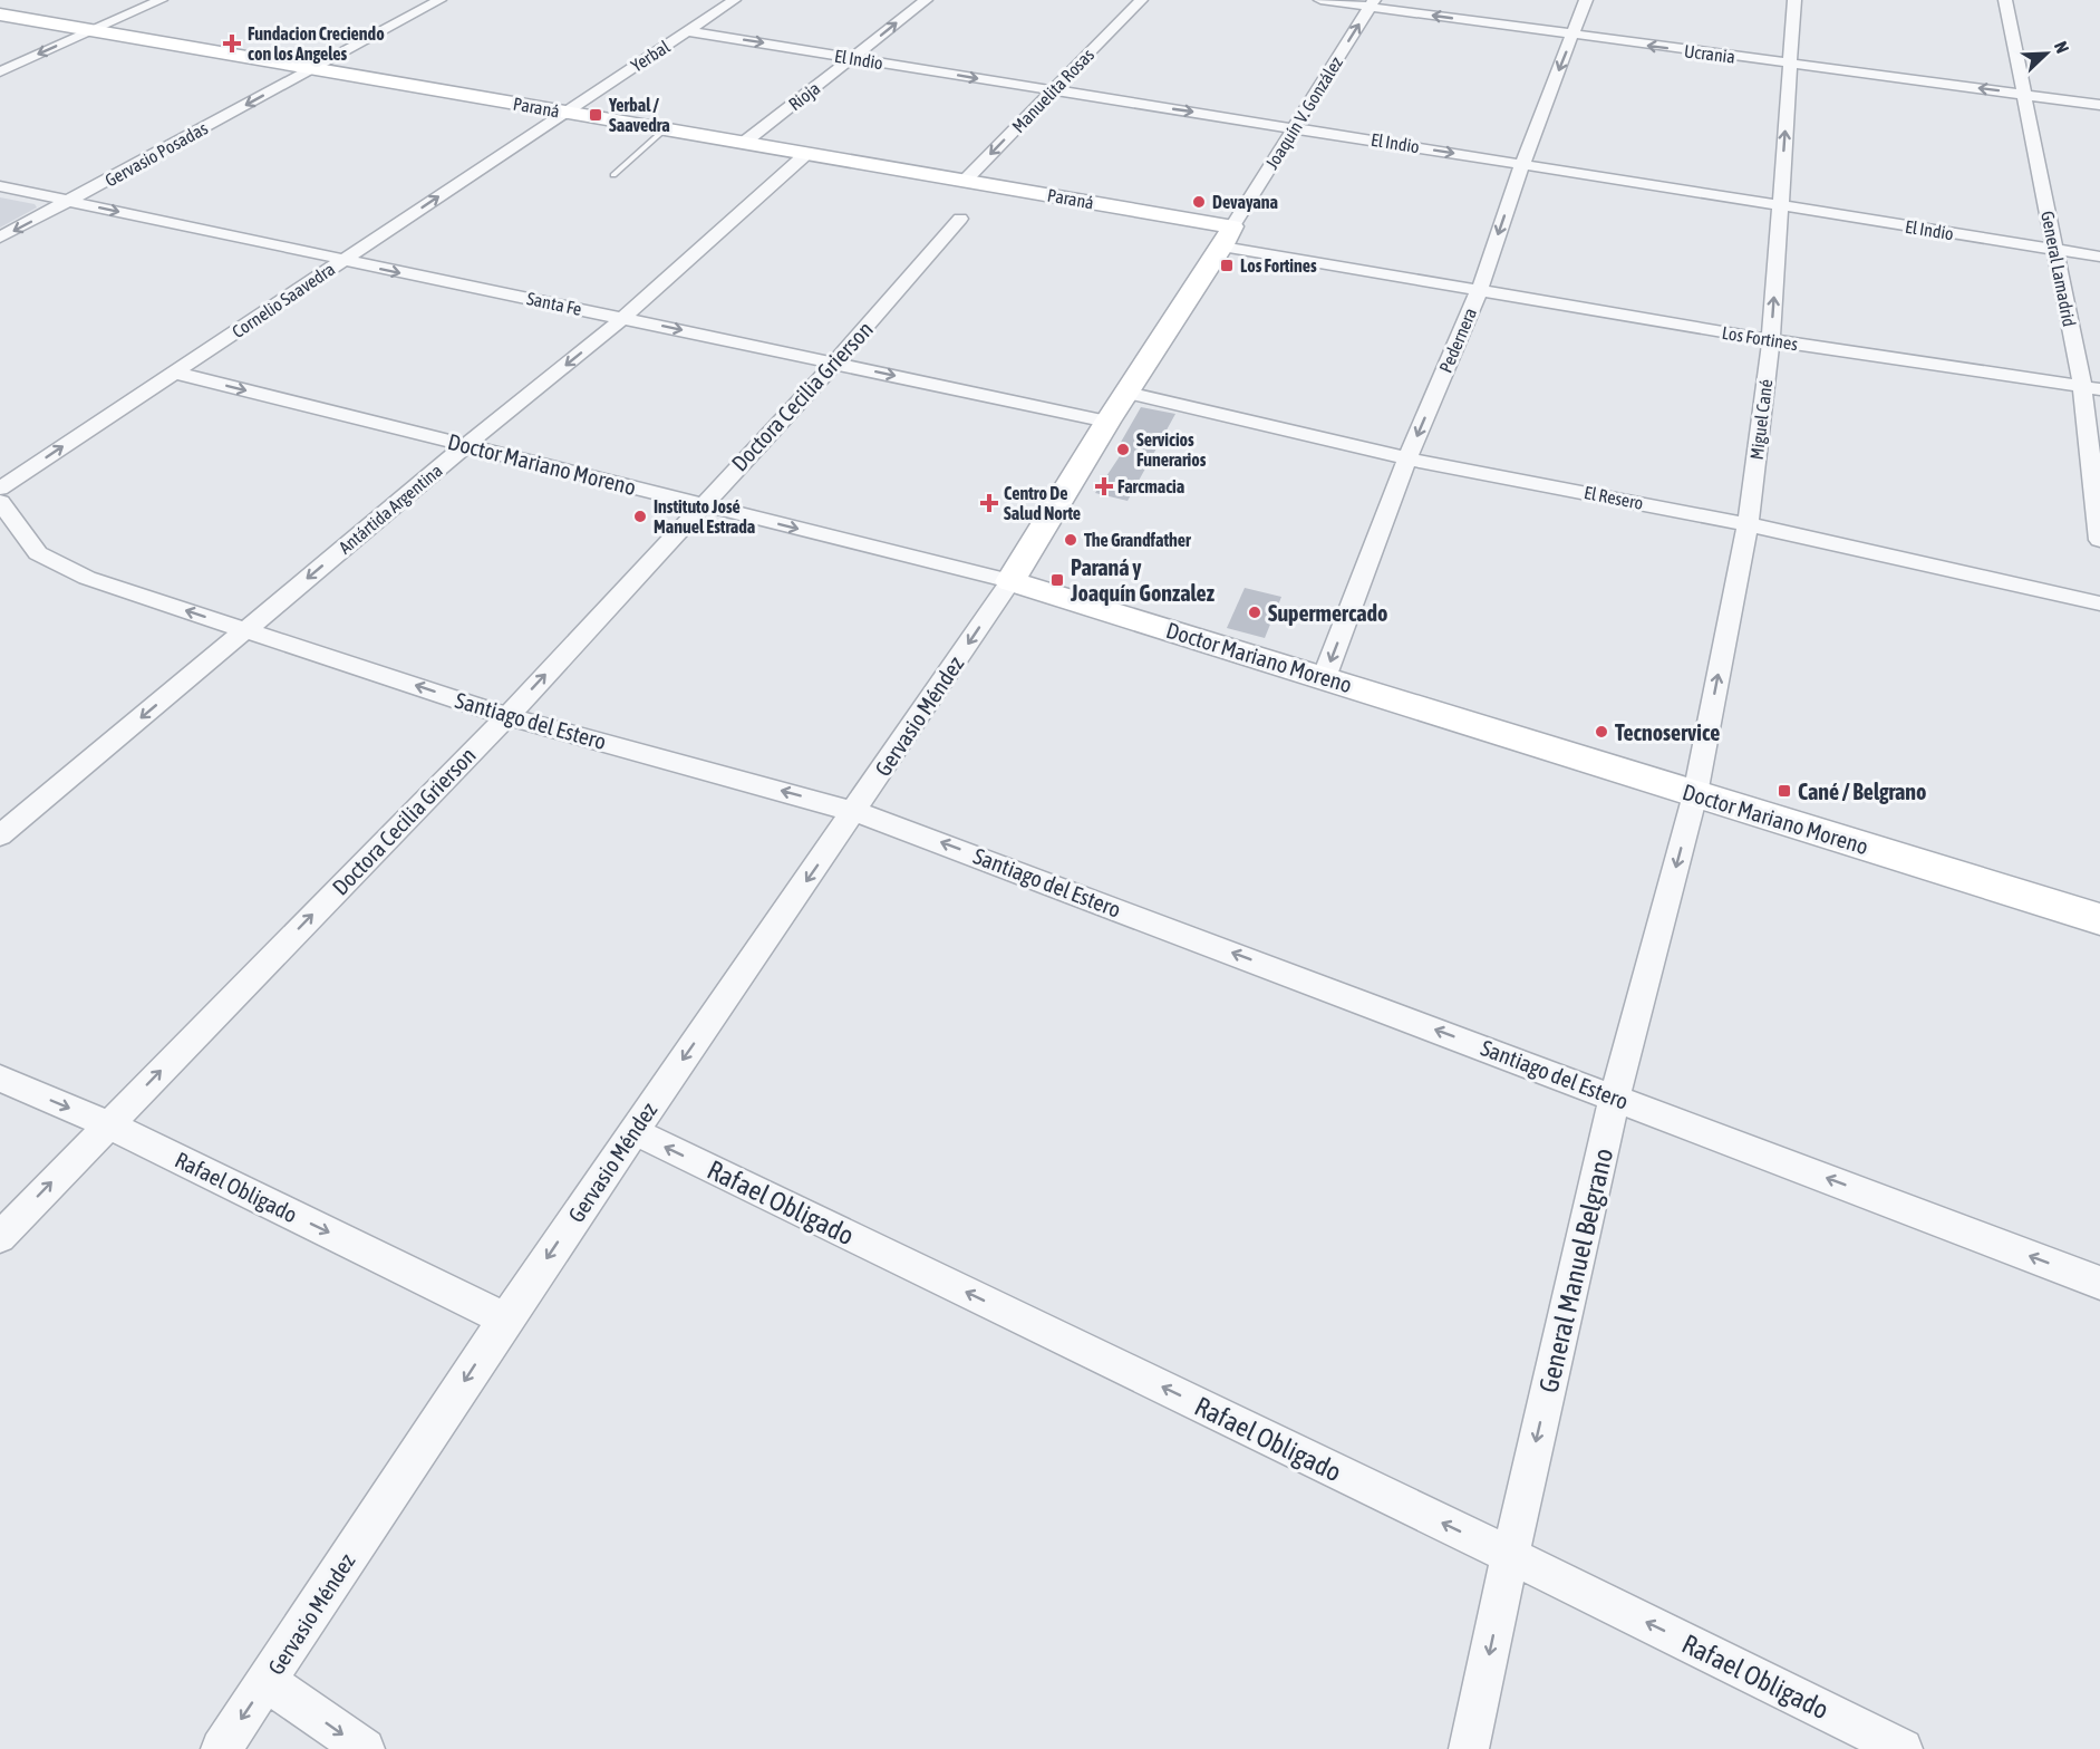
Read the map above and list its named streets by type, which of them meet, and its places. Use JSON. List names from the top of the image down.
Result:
{
  "streets": {
    "street": [
      "Ucrania",
      "Yerbal",
      "El Indio",
      "Manuelita Rosas",
      "Rioja",
      "Paraná",
      "Joaquín V. González",
      "Gervasio Posadas",
      "General Lamadrid",
      "Cornelio Saavedra",
      "Santa Fe",
      "Los Fortines",
      "Pedernera",
      "Doctora Cecilia Grierson",
      "Miguel Cané",
      "Doctor Mariano Moreno",
      "El Resero",
      "Antártida Argentina",
      "Gervasio Méndez",
      "Santiago del Estero",
      "Rafael Obligado",
      "General Manuel Belgrano"
    ]
  },
  "crossings": [
    ["Ucrania", "Joaquín V. González"],
    ["Ucrania", "General Lamadrid"],
    ["Ucrania", "Pedernera"],
    ["Ucrania", "Miguel Cané"],
    ["Yerbal", "El Indio"],
    ["Yerbal", "Paraná"],
    ["Yerbal", "Cornelio Saavedra"],
    ["El Indio", "Manuelita Rosas"],
    ["El Indio", "Rioja"],
    ["El Indio", "Joaquín V. González"],
    ["El Indio", "General Lamadrid"],
    ["El Indio", "Pedernera"],
    ["El Indio", "Miguel Cané"],
    ["Manuelita Rosas", "Paraná"],
    ["Rioja", "Paraná"],
    ["Paraná", "Joaquín V. González"],
    ["Paraná", "Gervasio Posadas"],
    ["Paraná", "Cornelio Saavedra"],
    ["Paraná", "Los Fortines"],
    ["Paraná", "Antártida Argentina"],
    ["Joaquín V. González", "Los Fortines"],
    ["Gervasio Posadas", "Santa Fe"],
    ["General Lamadrid", "Los Fortines"],
    ["Cornelio Saavedra", "Santa Fe"],
    ["Cornelio Saavedra", "Doctor Mariano Moreno"],
    ["Santa Fe", "Doctora Cecilia Grierson"],
    ["Santa Fe", "Antártida Argentina"],
    ["Los Fortines", "Pedernera"],
    ["Los Fortines", "Miguel Cané"],
    ["Pedernera", "Doctor Mariano Moreno"],
    ["Pedernera", "El Resero"],
    ["Doctora Cecilia Grierson", "Doctor Mariano Moreno"],
    ["Doctora Cecilia Grierson", "Santiago del Estero"],
    ["Doctora Cecilia Grierson", "Rafael Obligado"],
    ["Miguel Cané", "Doctor Mariano Moreno"],
    ["Miguel Cané", "El Resero"],
    ["Miguel Cané", "General Manuel Belgrano"],
    ["Doctor Mariano Moreno", "Antártida Argentina"],
    ["Doctor Mariano Moreno", "Gervasio Méndez"],
    ["Doctor Mariano Moreno", "General Manuel Belgrano"],
    ["Antártida Argentina", "Santiago del Estero"],
    ["Gervasio Méndez", "Santiago del Estero"],
    ["Gervasio Méndez", "Rafael Obligado"],
    ["Santiago del Estero", "General Manuel Belgrano"],
    ["Rafael Obligado", "General Manuel Belgrano"]
  ],
  "one_way": [
    "Ucrania",
    "El Indio",
    "Rioja",
    "Joaquín V. González",
    "Cornelio Saavedra",
    "Santa Fe",
    "Pedernera",
    "Doctora Cecilia Grierson",
    "Miguel Cané",
    "Antártida Argentina",
    "Gervasio Méndez",
    "Santiago del Estero",
    "General Manuel Belgrano"
  ],
  "places": {
    "health": ["Fundacion Creciendo con los Angeles", "Farcmacia", "Centro De Salud Norte"],
    "transit": [
      "Yerbal / Saavedra",
      "Los Fortines",
      "Paraná y Joaquín Gonzalez",
      "Cané / Belgrano"
    ],
    "other": [
      "Devayana",
      "Servicios Funerarios",
      "Instituto José Manuel Estrada",
      "The Grandfather",
      "Supermercado",
      "Tecnoservice"
    ]
  },
  "north": "top right"
}
